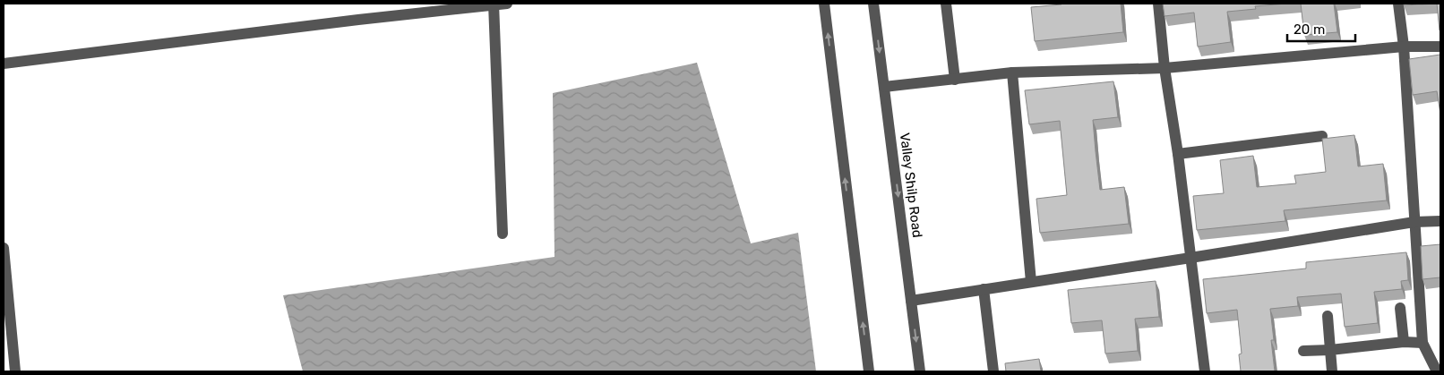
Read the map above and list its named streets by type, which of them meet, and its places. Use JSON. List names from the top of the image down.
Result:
{
  "streets": {
    "street": ["Valley Shilp Road"]
  },
  "scale_bar": "20 m"
}
